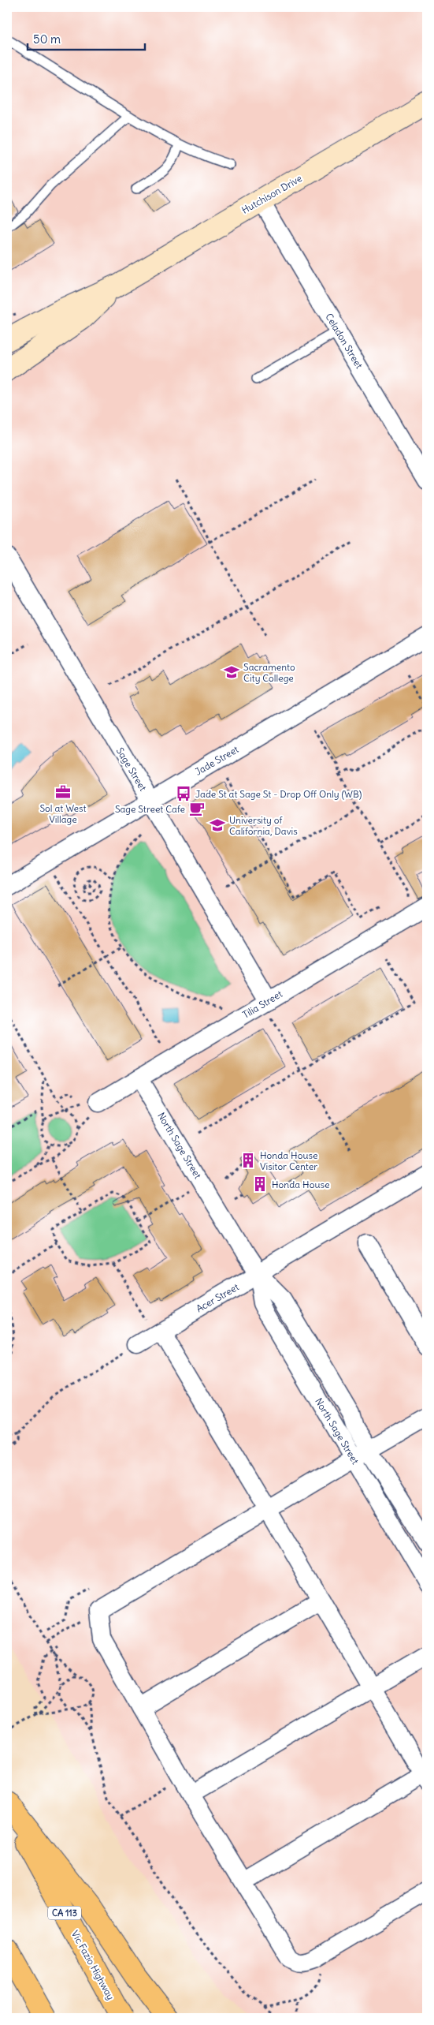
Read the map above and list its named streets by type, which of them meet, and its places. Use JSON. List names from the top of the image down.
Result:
{
  "streets": {
    "highway": ["CA 113", "Vic Fazio Highway"],
    "street": [
      "Hutchison Drive",
      "Celadon Street",
      "Jade Street",
      "Sage Street",
      "Tilia Street",
      "North Sage Street",
      "Acer Street"
    ]
  },
  "crossings": [
    ["Hutchison Drive", "Celadon Street"],
    ["Jade Street", "Sage Street"],
    ["Sage Street", "Tilia Street"],
    ["Tilia Street", "North Sage Street"],
    ["North Sage Street", "Acer Street"]
  ],
  "places": {
    "school or university": ["Sacramento City College", "University of California, Davis"],
    "office": ["Sol at West Village"],
    "bus stop": ["Jade St at Sage St - Drop Off Only (WB)"],
    "cafe": ["Sage Street Cafe"],
    "building": ["Honda House Visitor Center", "Honda House"]
  },
  "scale_bar": "50 m"
}
